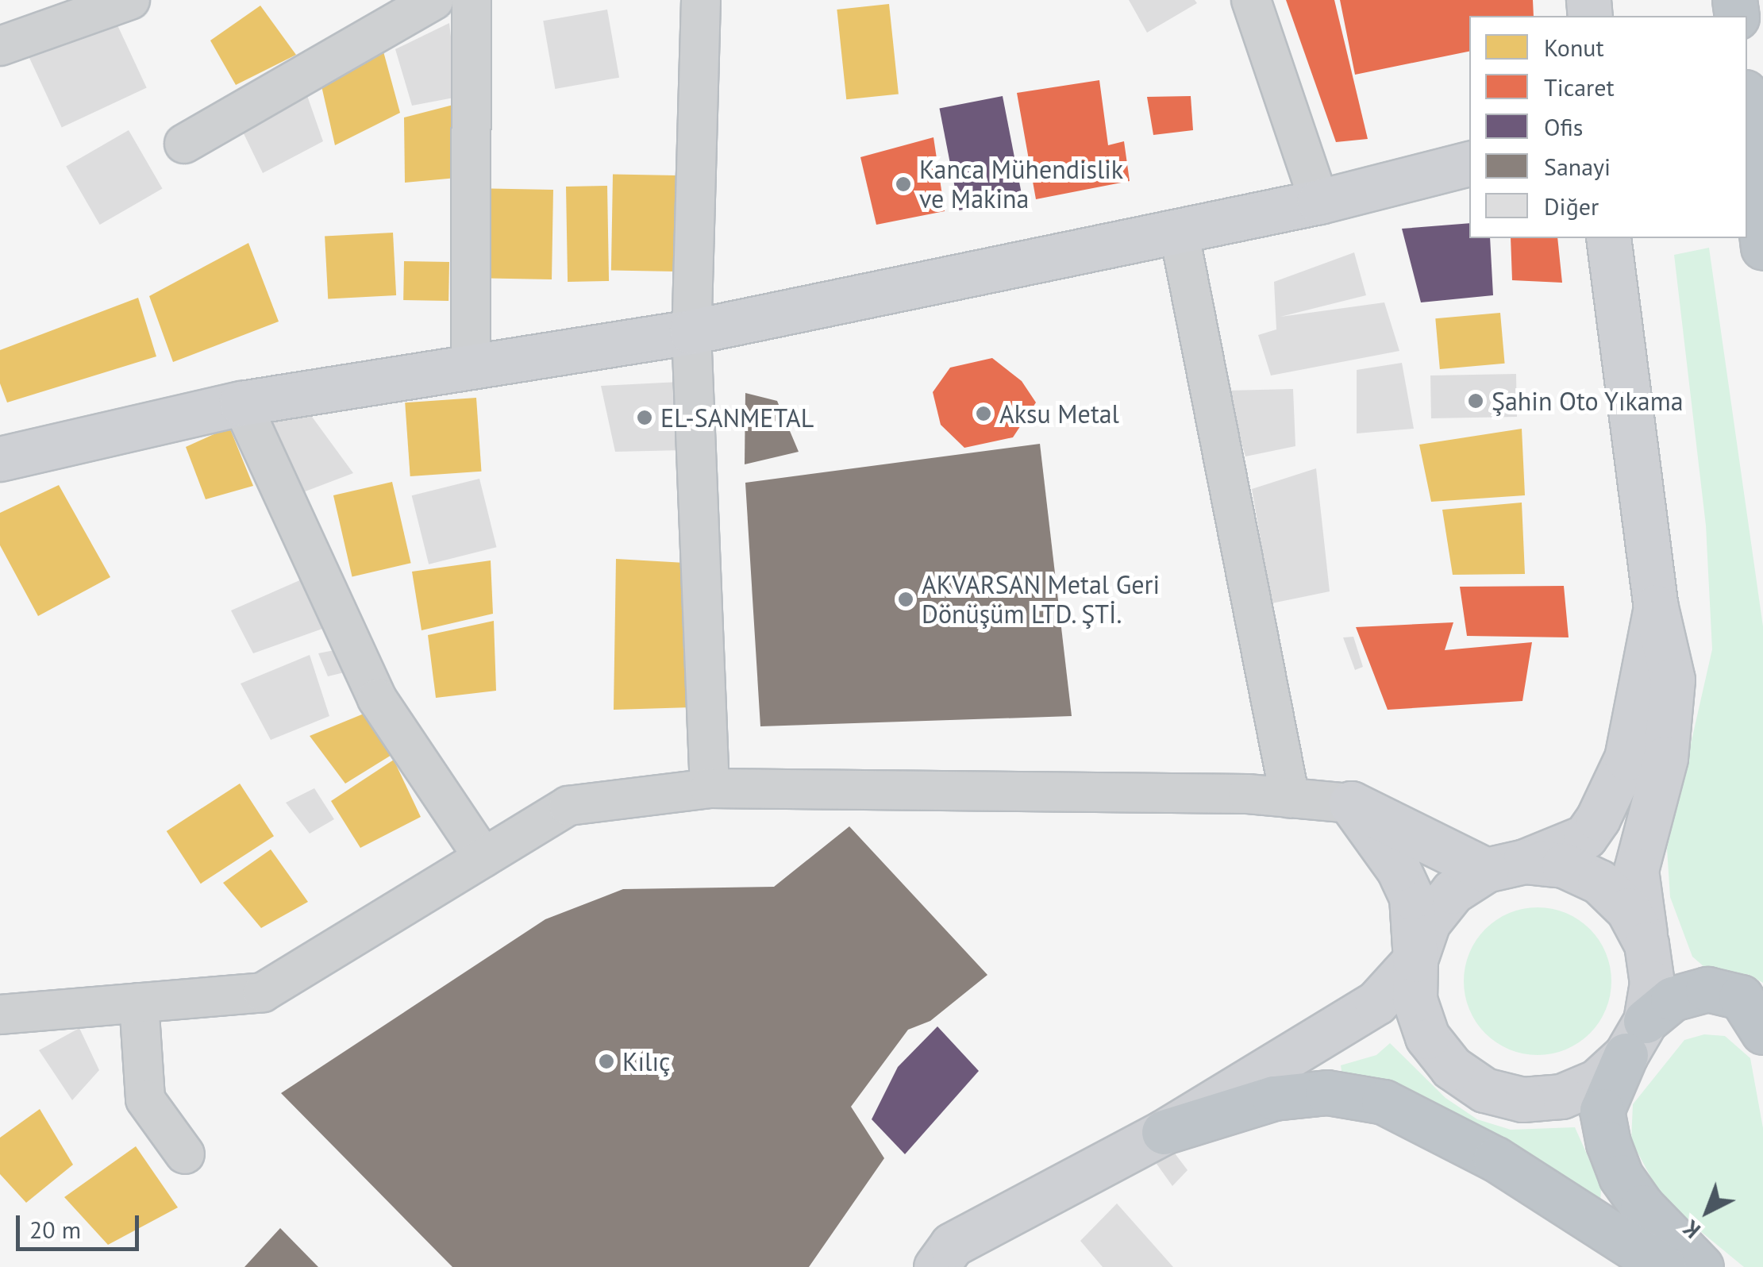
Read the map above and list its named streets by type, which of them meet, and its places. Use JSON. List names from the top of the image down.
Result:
{
  "places": [
    "Kanca Mühendislik ve Makina",
    "Şahin Oto Yıkama",
    "Aksu Metal",
    "EL-SANMETAL",
    "AKVARSAN Metal Geri Dönüşüm LTD. ŞTİ.",
    "Kılıç"
  ],
  "legend": [
    "Konut",
    "Ticaret",
    "Ofis",
    "Sanayi",
    "Diğer"
  ],
  "scale_bar": "20 m",
  "north": "bottom left"
}
